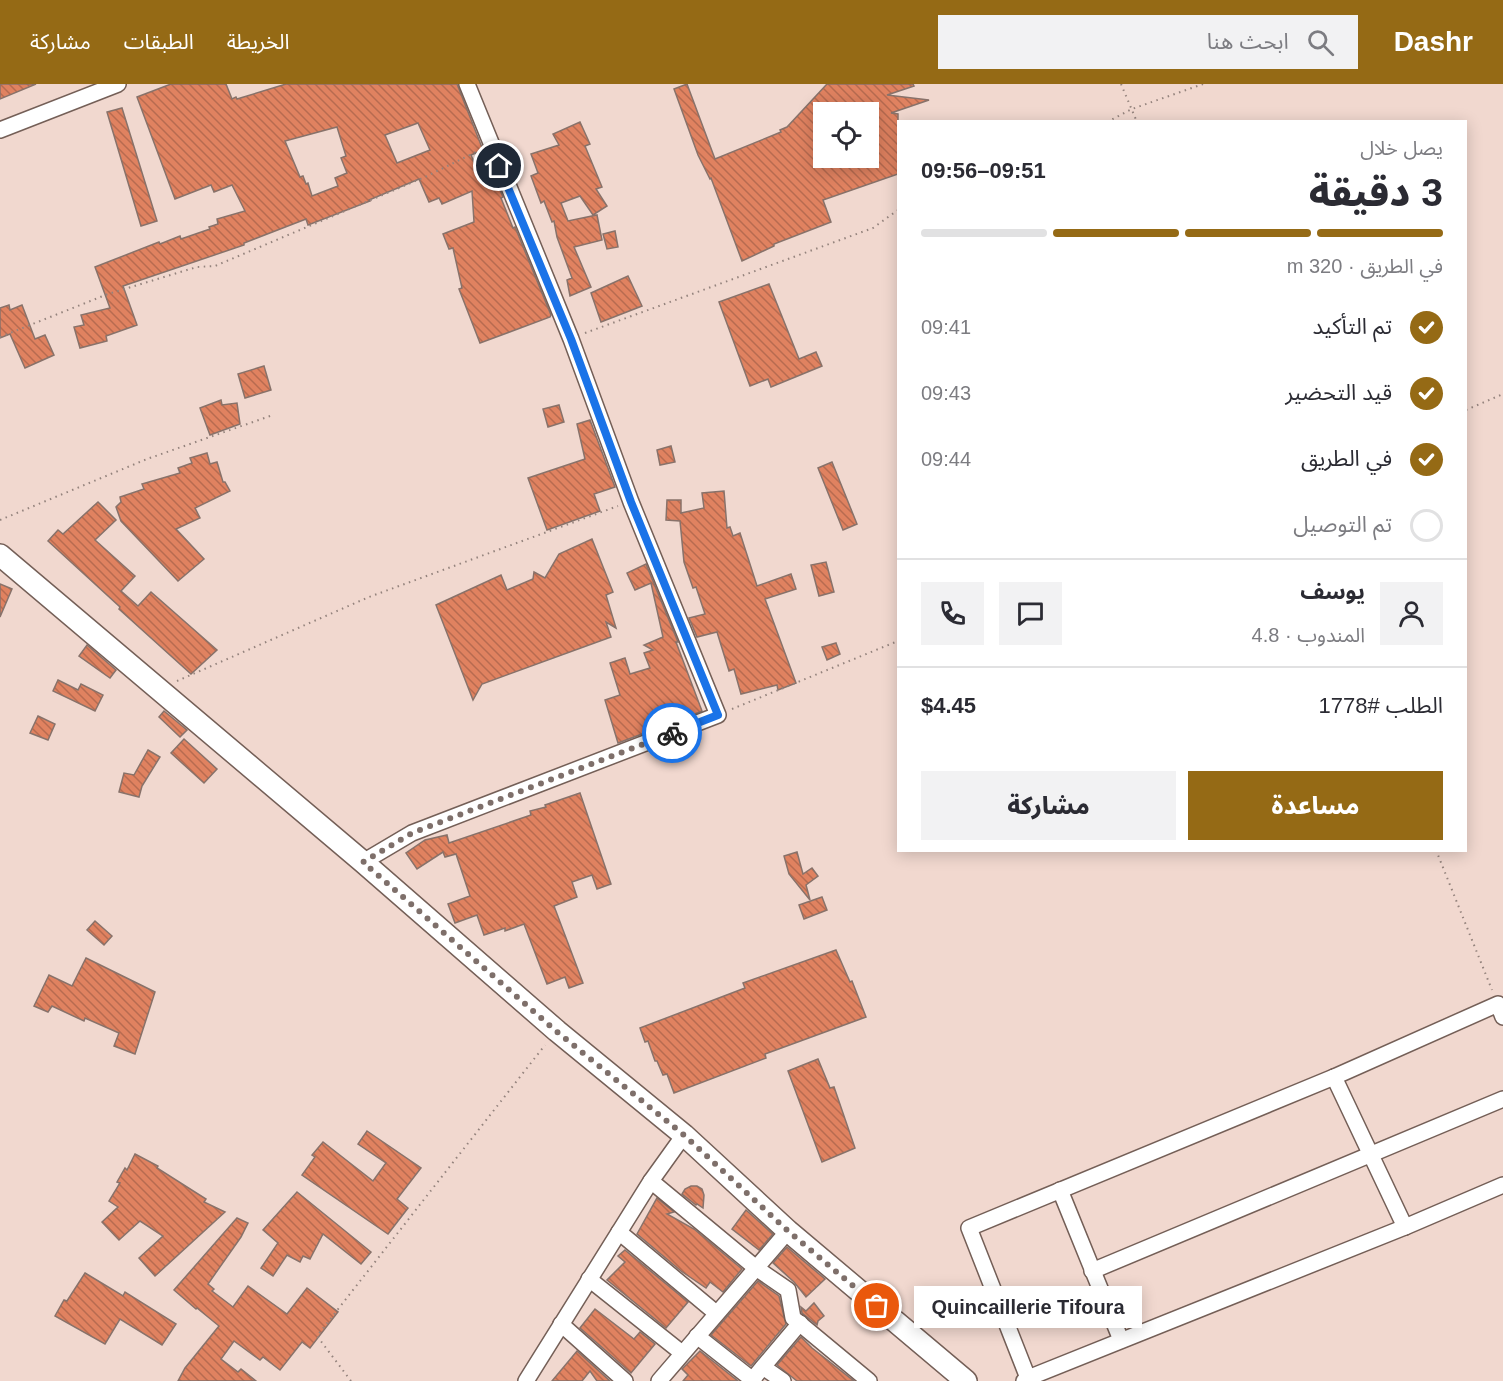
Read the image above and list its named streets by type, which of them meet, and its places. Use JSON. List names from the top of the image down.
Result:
{
  "places": ["Quincaillerie Tifoura"],
  "page": {
    "header": "Dashr",
    "search": "ابحث هنا",
    "nav": ["الخريطة", "الطبقات", "مشاركة"],
    "heading": ["3 دقيقة", "يصل خلال", "09:51–09:56"],
    "panel": [
      "يوسف",
      "المندوب · 4.8",
      "الطلب #1778",
      "$4.45"
    ],
    "bar": "في الطريق · 320 m",
    "list": [
      ["تم التأكيد", "09:41"],
      ["قيد التحضير", "09:43"],
      ["في الطريق", "09:44"],
      "تم التوصيل"
    ],
    "buttons": ["مساعدة", "مشاركة"],
    "bubble": "Quincaillerie Tifoura"
  }
}
